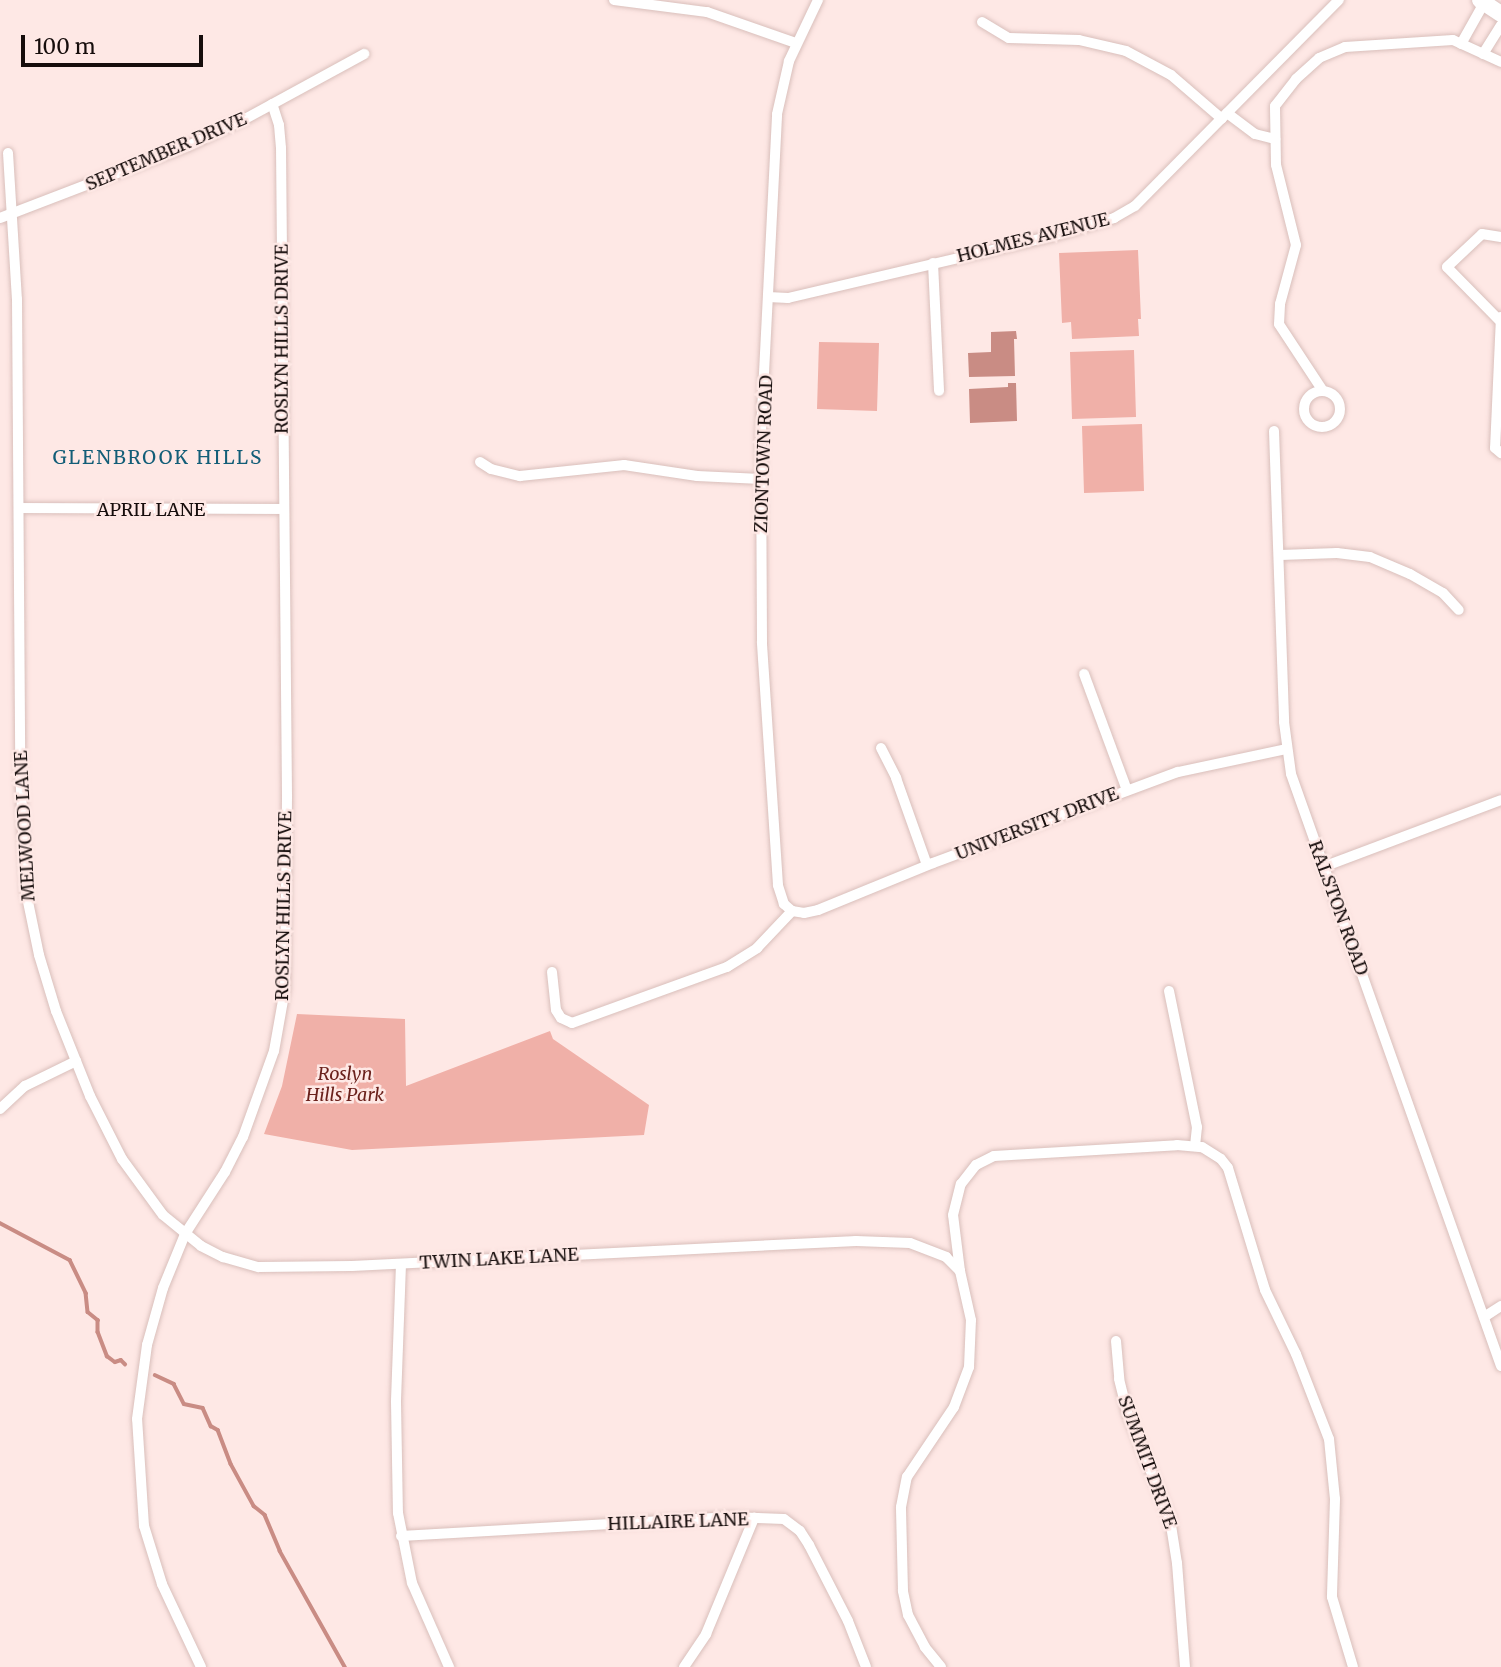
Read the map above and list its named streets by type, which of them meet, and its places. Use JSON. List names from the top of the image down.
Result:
{
  "streets": {
    "street": [
      "SEPTEMBER DRIVE",
      "HOLMES AVENUE",
      "ROSLYN HILLS DRIVE",
      "ZIONTOWN ROAD",
      "APRIL LANE",
      "UNIVERSITY DRIVE",
      "MELWOOD LANE",
      "RALSTON ROAD",
      "TWIN LAKE LANE",
      "SUMMIT DRIVE",
      "HILLAIRE LANE"
    ]
  },
  "crossings": [
    ["SEPTEMBER DRIVE", "ROSLYN HILLS DRIVE"],
    ["SEPTEMBER DRIVE", "MELWOOD LANE"],
    ["HOLMES AVENUE", "ZIONTOWN ROAD"],
    ["ROSLYN HILLS DRIVE", "APRIL LANE"],
    ["ROSLYN HILLS DRIVE", "MELWOOD LANE"],
    ["ZIONTOWN ROAD", "UNIVERSITY DRIVE"],
    ["APRIL LANE", "MELWOOD LANE"],
    ["UNIVERSITY DRIVE", "RALSTON ROAD"],
    ["MELWOOD LANE", "TWIN LAKE LANE"],
    ["TWIN LAKE LANE", "HILLAIRE LANE"]
  ],
  "districts": ["GLENBROOK HILLS"],
  "parks": ["Roslyn Hills Park"],
  "scale_bar": "100 m"
}
